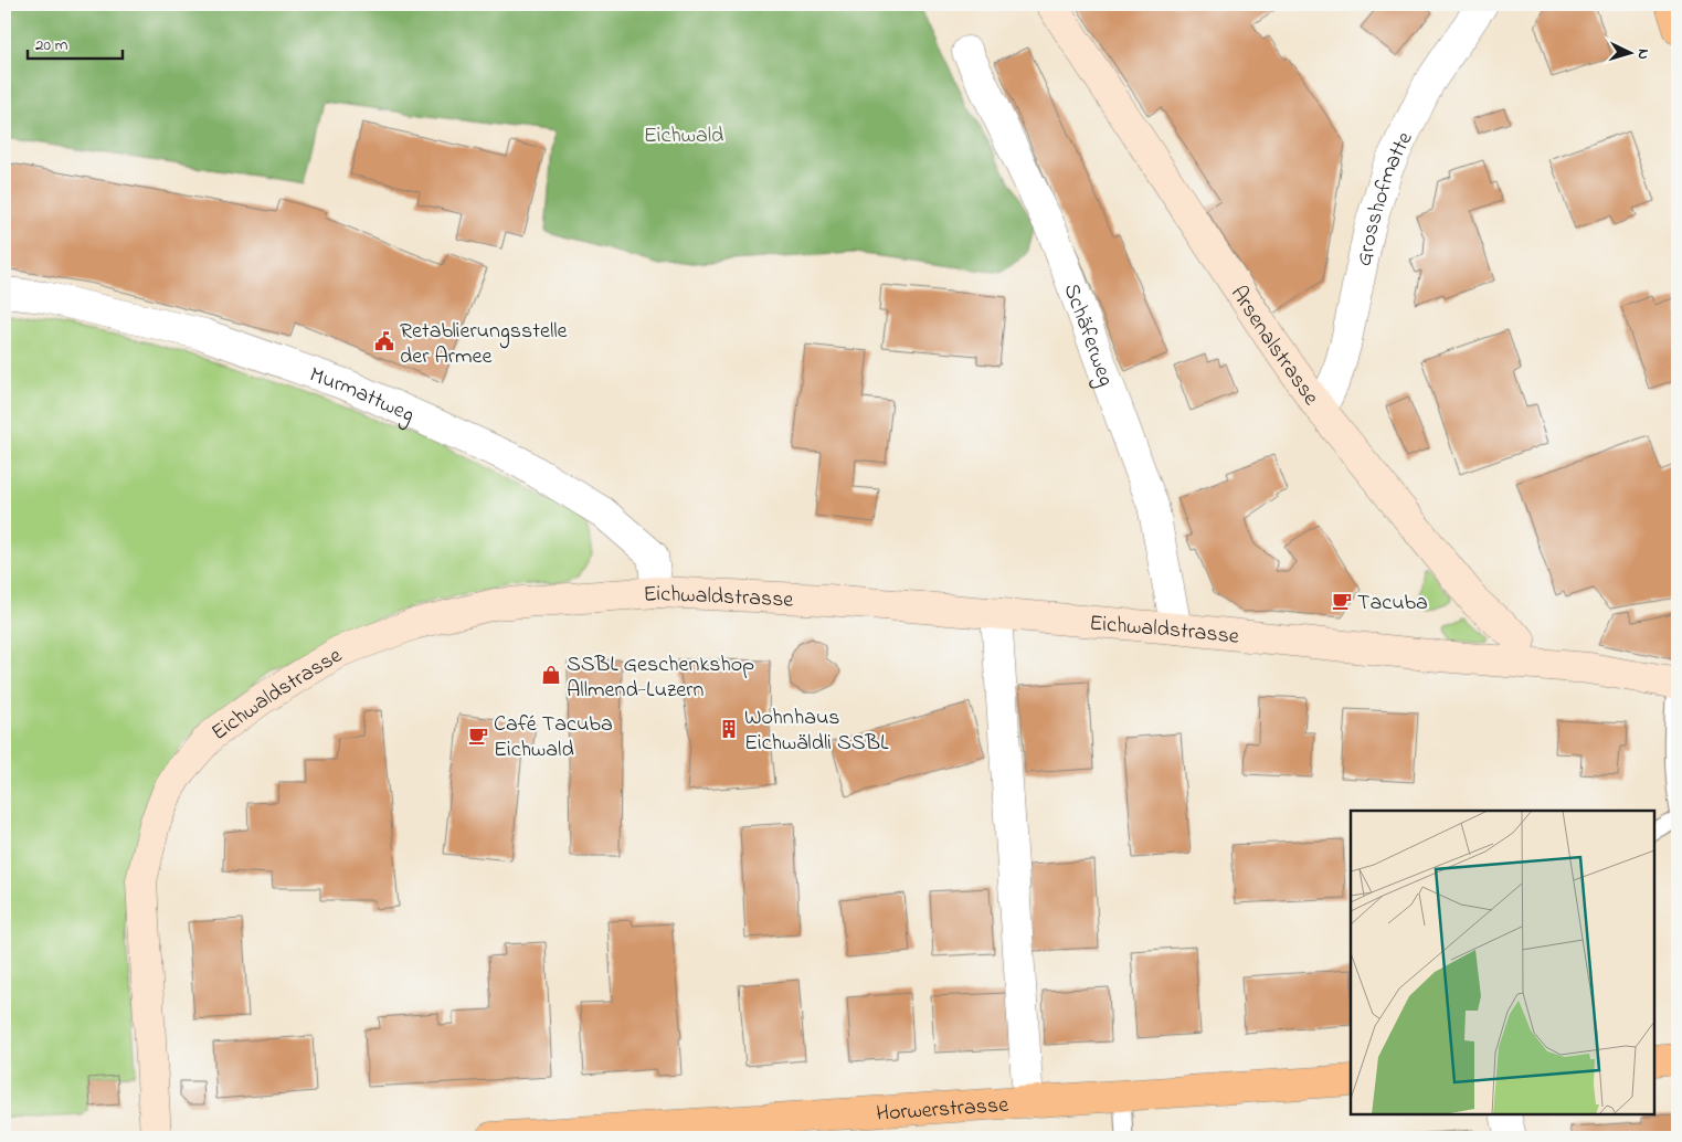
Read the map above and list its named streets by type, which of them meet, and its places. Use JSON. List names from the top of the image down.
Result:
{
  "streets": {
    "main road": ["Horwerstrasse"],
    "street": [
      "Grosshofmatte",
      "Schäferweg",
      "Arsenalstrasse",
      "Murmattweg",
      "Eichwaldstrasse"
    ]
  },
  "crossings": [
    ["Grosshofmatte", "Arsenalstrasse"],
    ["Schäferweg", "Eichwaldstrasse"],
    ["Arsenalstrasse", "Eichwaldstrasse"],
    ["Murmattweg", "Eichwaldstrasse"],
    ["Eichwaldstrasse", "Horwerstrasse"]
  ],
  "parks": ["Eichwald"],
  "places": {
    "public building": ["Retablierungsstelle der Armee"],
    "cafe": ["Tacuba", "Café Tacuba Eichwald"],
    "shop": ["SSBL Geschenkshop Allmend-Luzern"],
    "building": ["Wohnhaus Eichwäldli SSBL"]
  },
  "scale_bar": "20 m",
  "north": "right"
}
